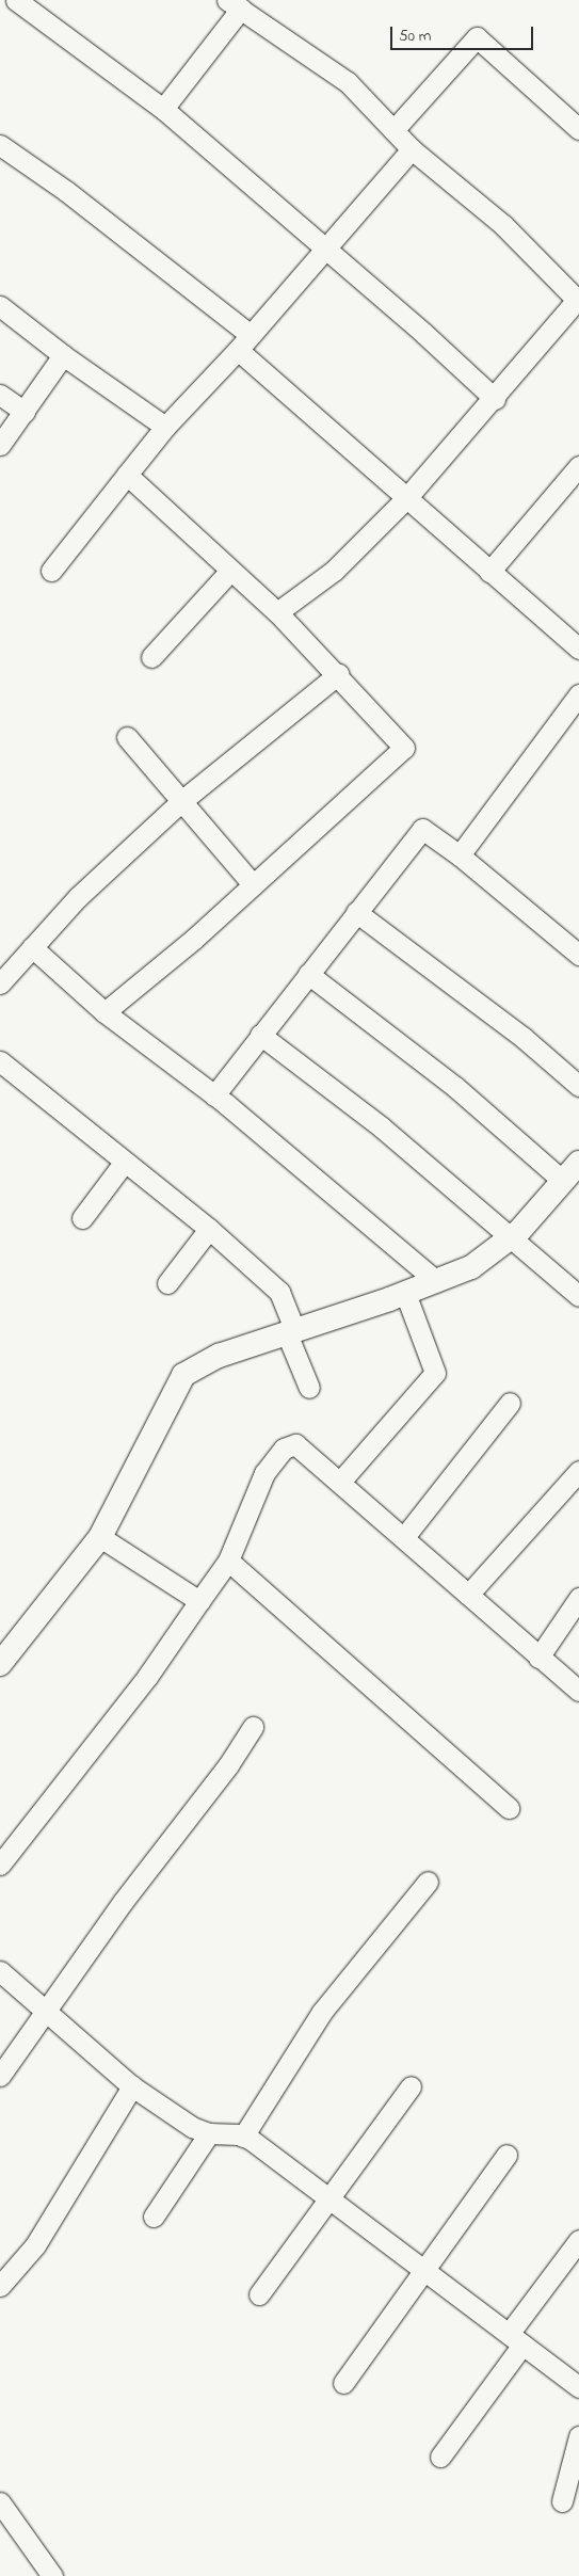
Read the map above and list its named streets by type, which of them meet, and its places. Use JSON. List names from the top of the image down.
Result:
{
  "scale_bar": "50 m"
}
